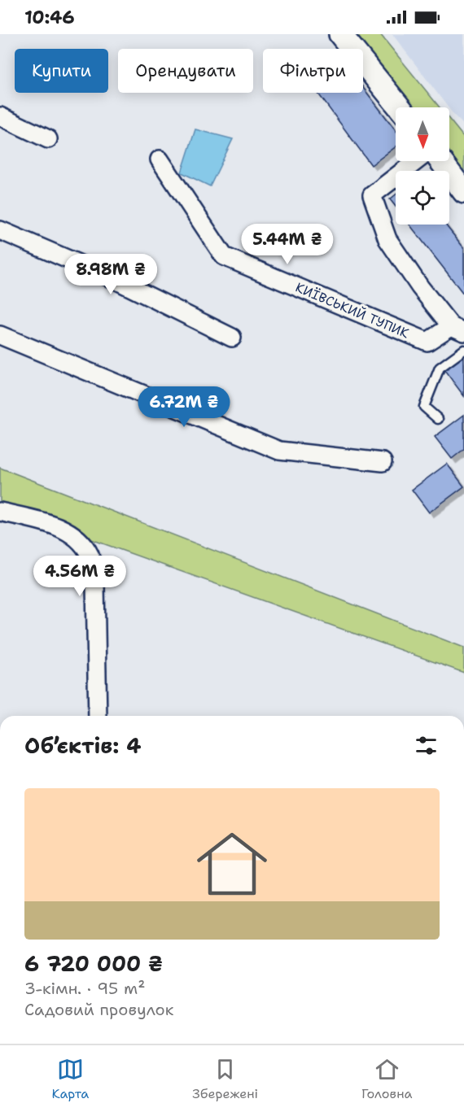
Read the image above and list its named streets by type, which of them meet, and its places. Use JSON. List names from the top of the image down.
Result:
{
  "streets": {
    "street": ["КИЇВСЬКИЙ ТУПИК"]
  },
  "north": "bottom",
  "page": {
    "status": "10:46",
    "chip": ["Купити", "Орендувати", "Фільтри"],
    "price": [
      "5.44M ₴",
      "8.98M ₴",
      "6.72M ₴",
      "4.56M ₴"
    ],
    "heading": "Об’єктів: 4",
    "list": [
      {
        "name": "6 720 000 ₴",
        "note": "3-кімн. · 95 m² · Садовий провулок"
      }
    ],
    "tabs": ["Карта", "Збережені", "Головна"]
  }
}
